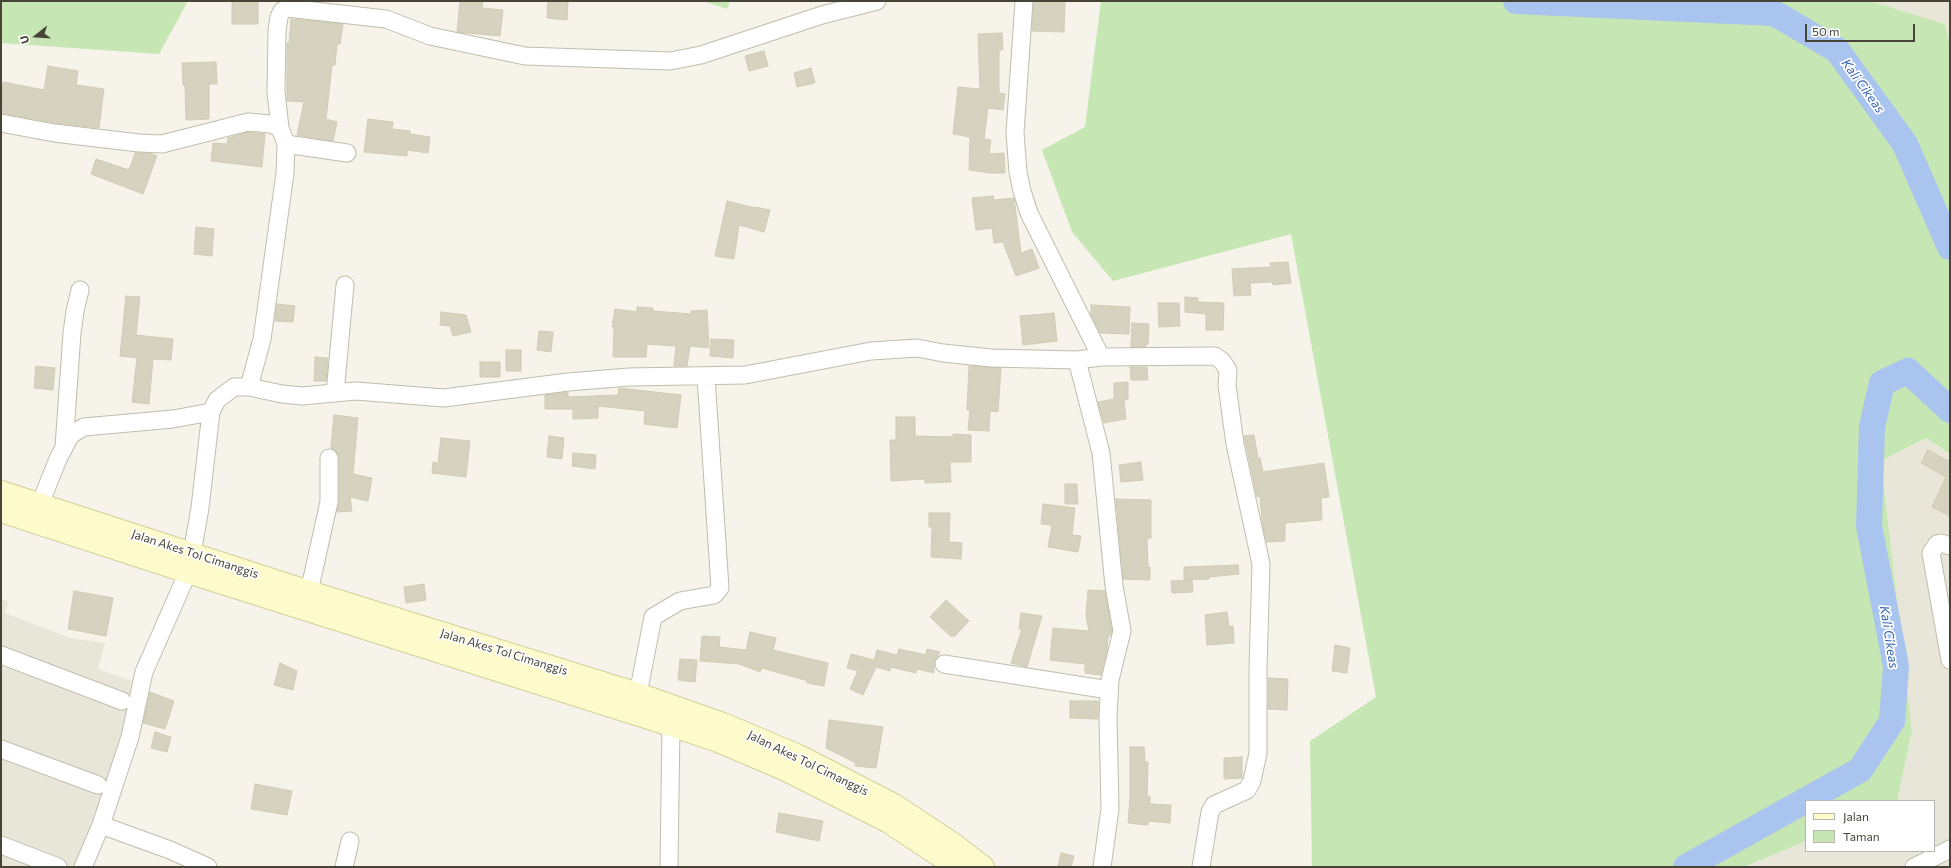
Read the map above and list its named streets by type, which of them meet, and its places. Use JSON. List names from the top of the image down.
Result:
{
  "streets": {
    "main road": ["Jalan Akes Tol Cimanggis"]
  },
  "water": ["Kali Cikeas"],
  "legend": ["Jalan", "Taman"],
  "scale_bar": "50 m",
  "north": "left"
}
